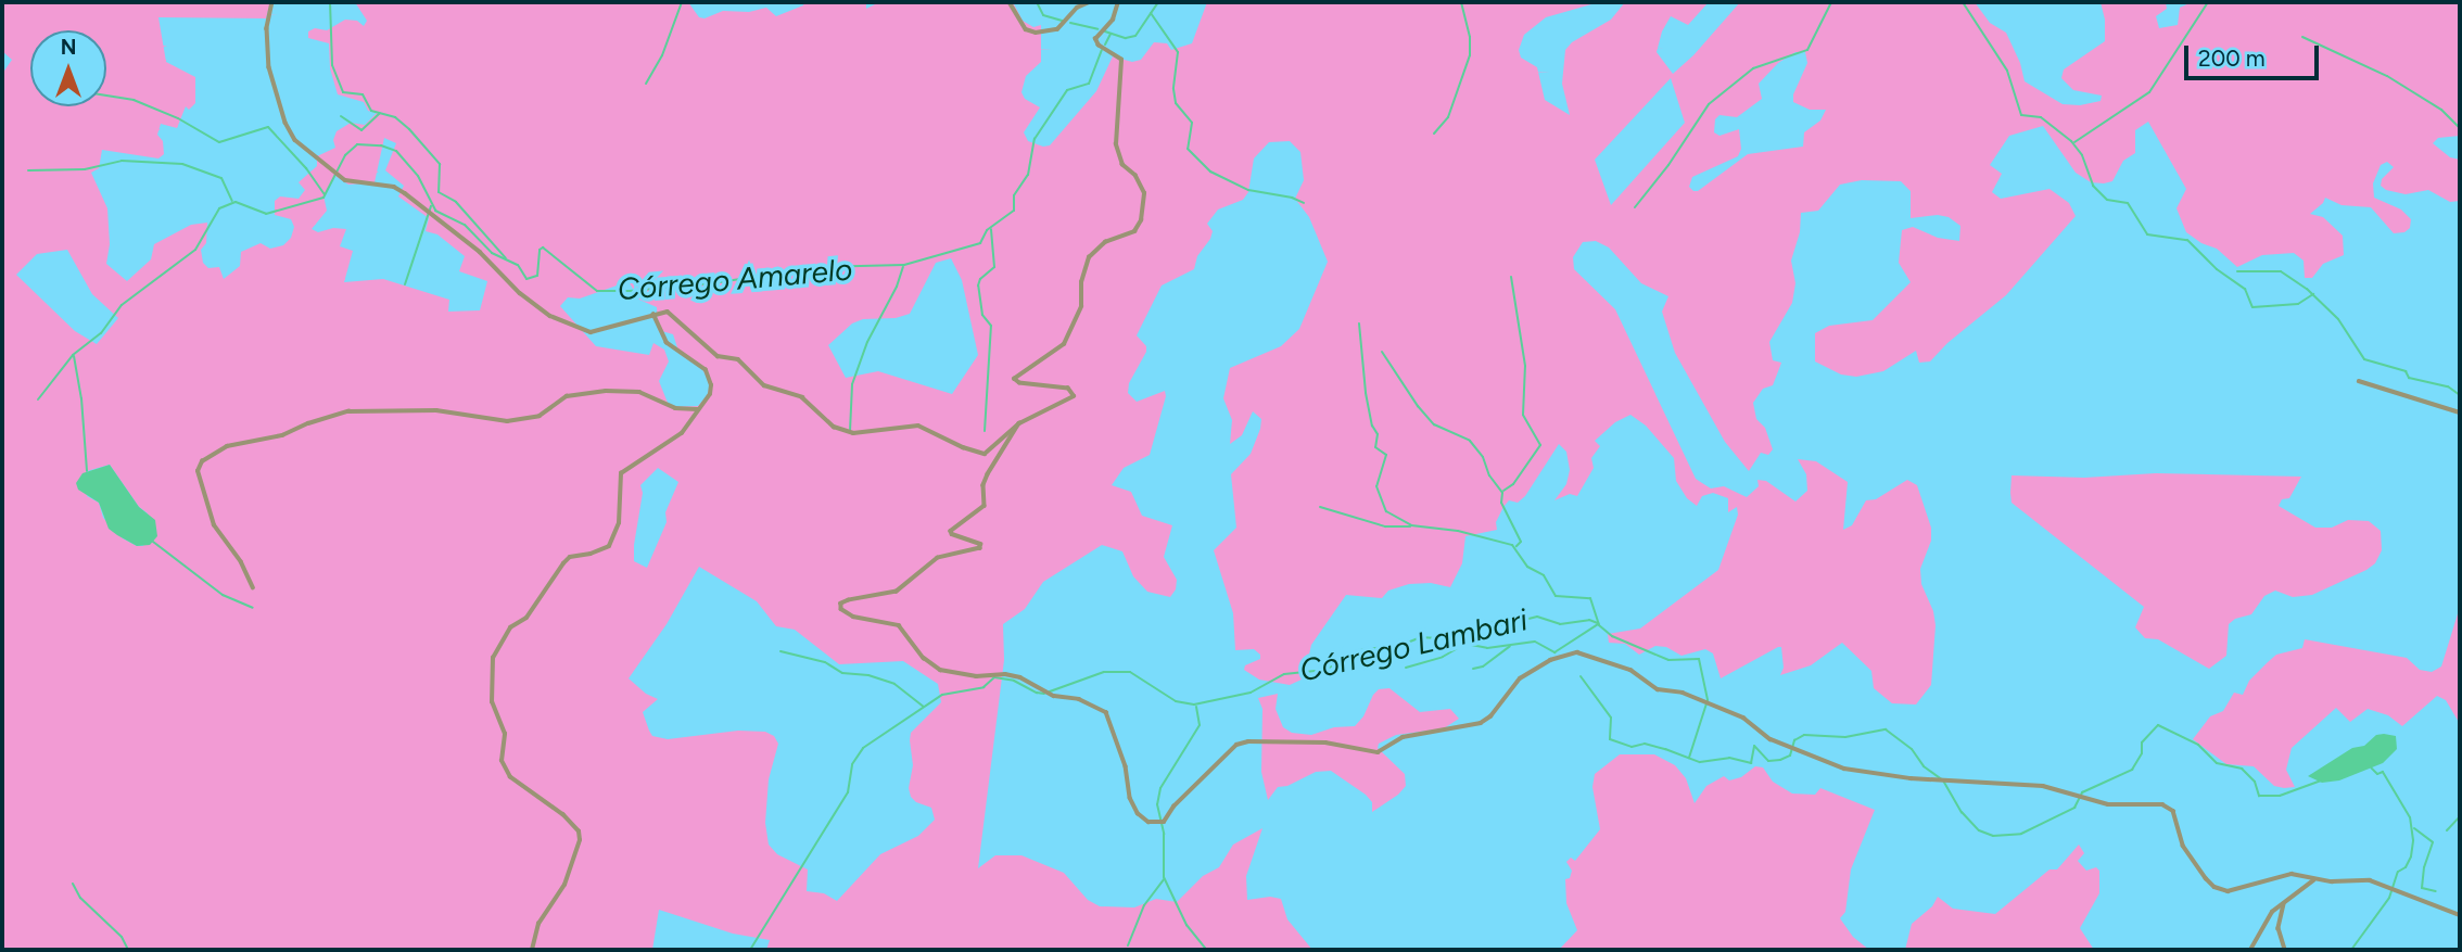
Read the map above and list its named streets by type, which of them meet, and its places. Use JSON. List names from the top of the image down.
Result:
{
  "water": ["Córrego Amarelo", "Córrego Lambari"],
  "scale_bar": "200 m",
  "north": "top"
}
